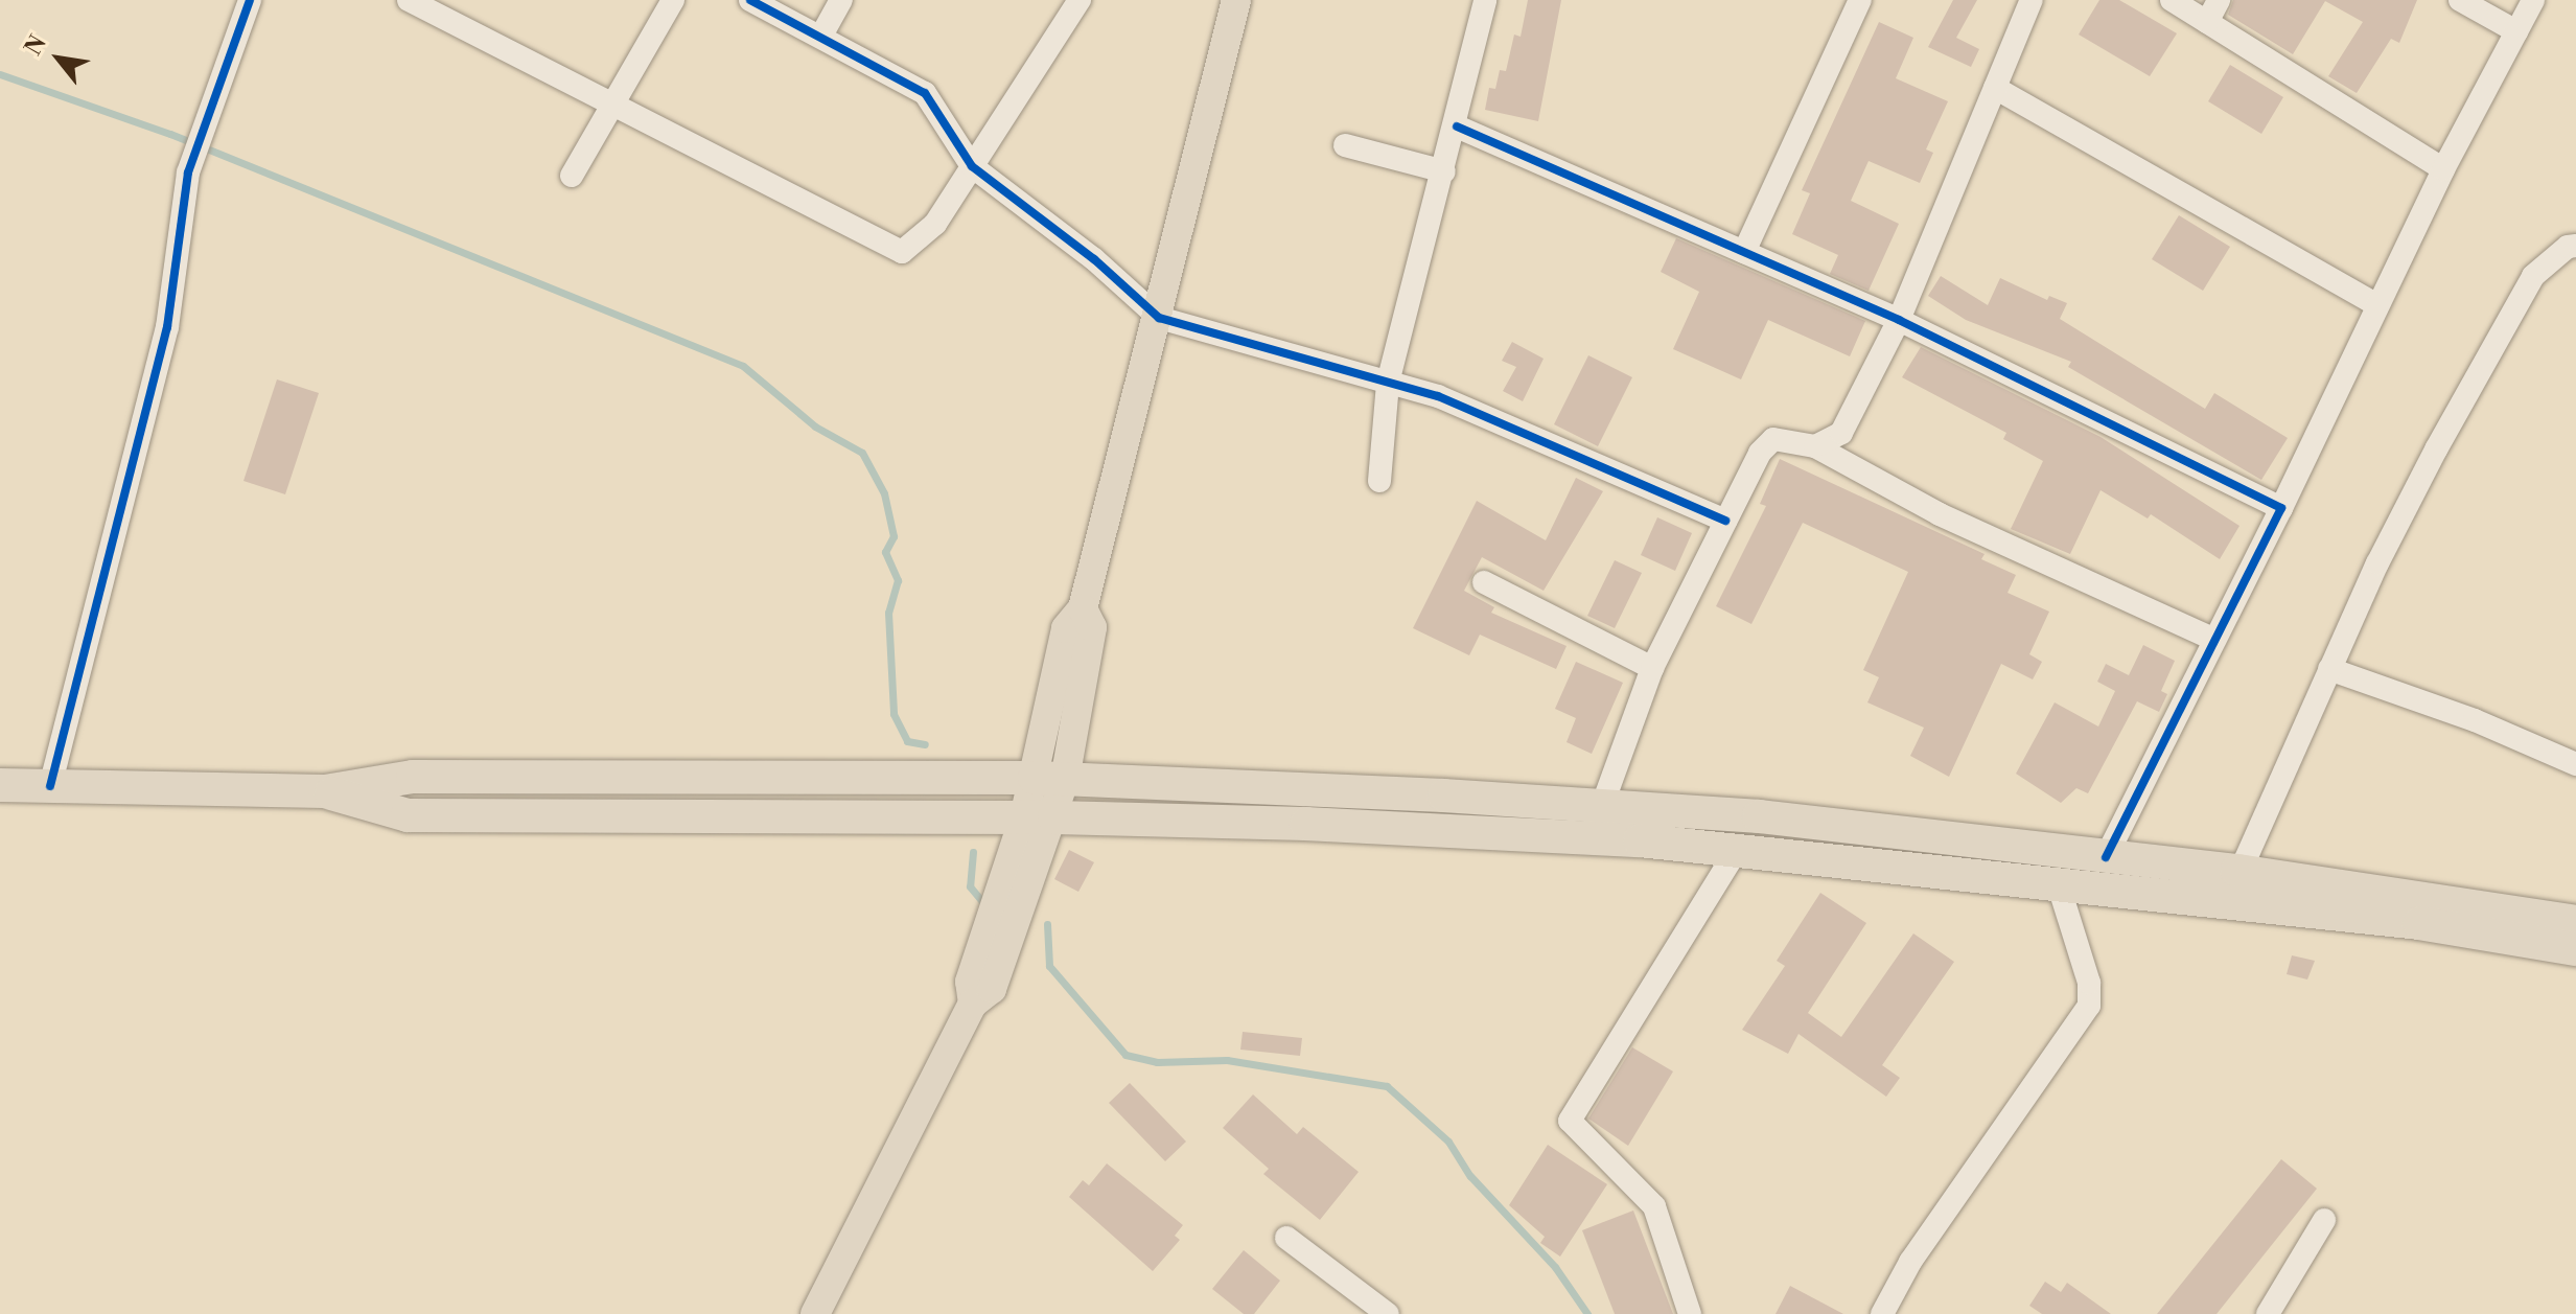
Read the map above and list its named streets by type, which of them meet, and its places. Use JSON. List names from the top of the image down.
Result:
{
  "north": "top left"
}
